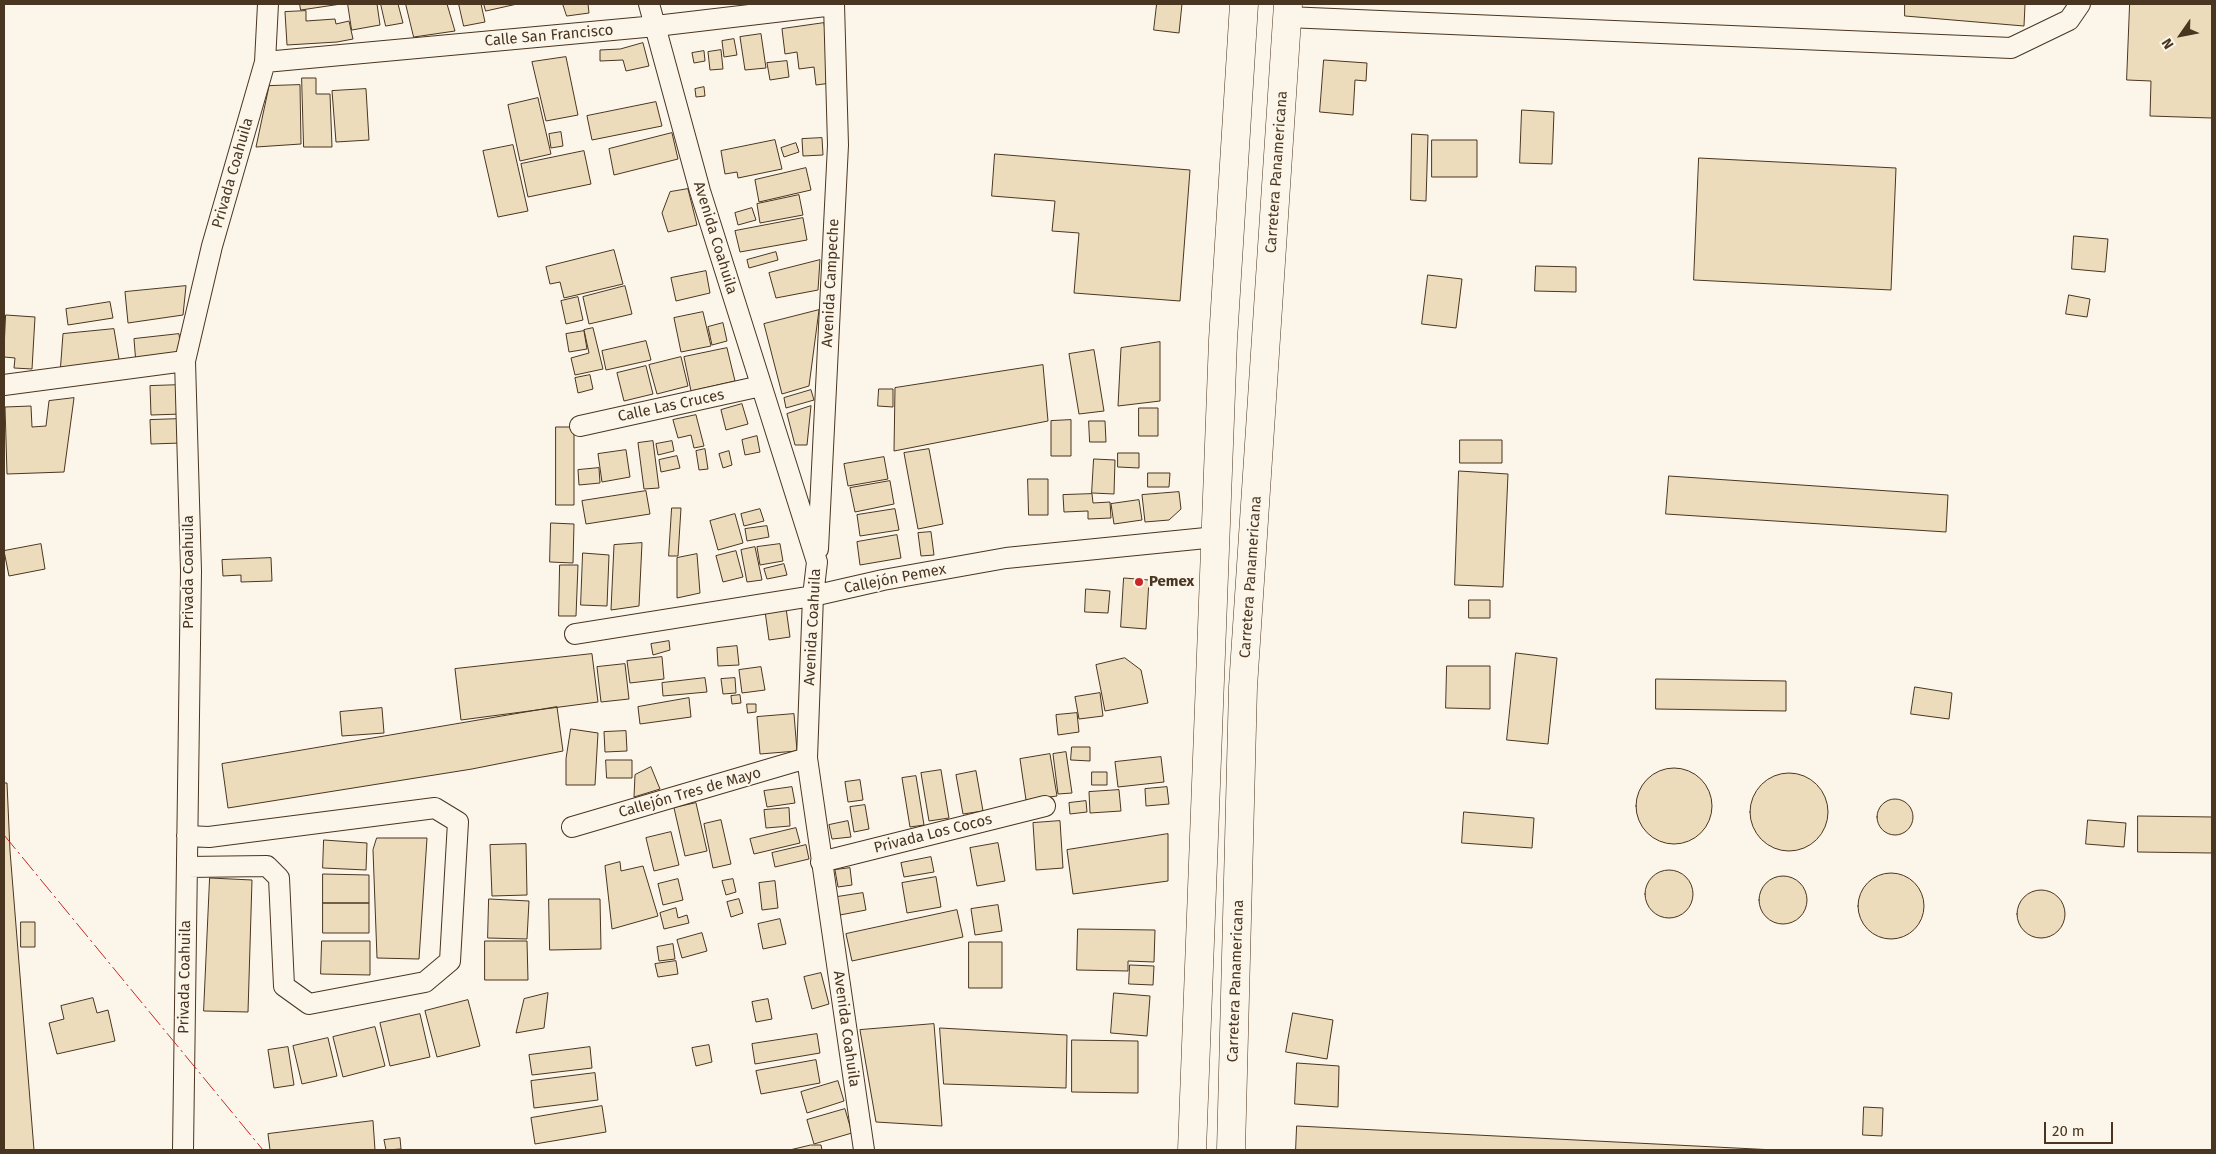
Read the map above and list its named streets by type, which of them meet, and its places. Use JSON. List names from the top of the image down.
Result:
{
  "streets": {
    "main road": ["Carretera Panamericana"],
    "street": [
      "Calle San Francisco",
      "Privada Coahuila",
      "Avenida Coahuila",
      "Avenida Campeche",
      "Calle Las Cruces",
      "Callejón Pemex",
      "Callejón Tres de Mayo",
      "Privada Los Cocos"
    ]
  },
  "crossings": [
    ["Calle San Francisco", "Privada Coahuila"],
    ["Calle San Francisco", "Avenida Coahuila"],
    ["Calle San Francisco", "Avenida Campeche"],
    ["Avenida Coahuila", "Avenida Campeche"],
    ["Avenida Coahuila", "Calle Las Cruces"],
    ["Avenida Coahuila", "Callejón Pemex"],
    ["Avenida Coahuila", "Callejón Tres de Mayo"],
    ["Avenida Coahuila", "Privada Los Cocos"]
  ],
  "places": ["Pemex"],
  "scale_bar": "20 m",
  "north": "bottom left"
}
